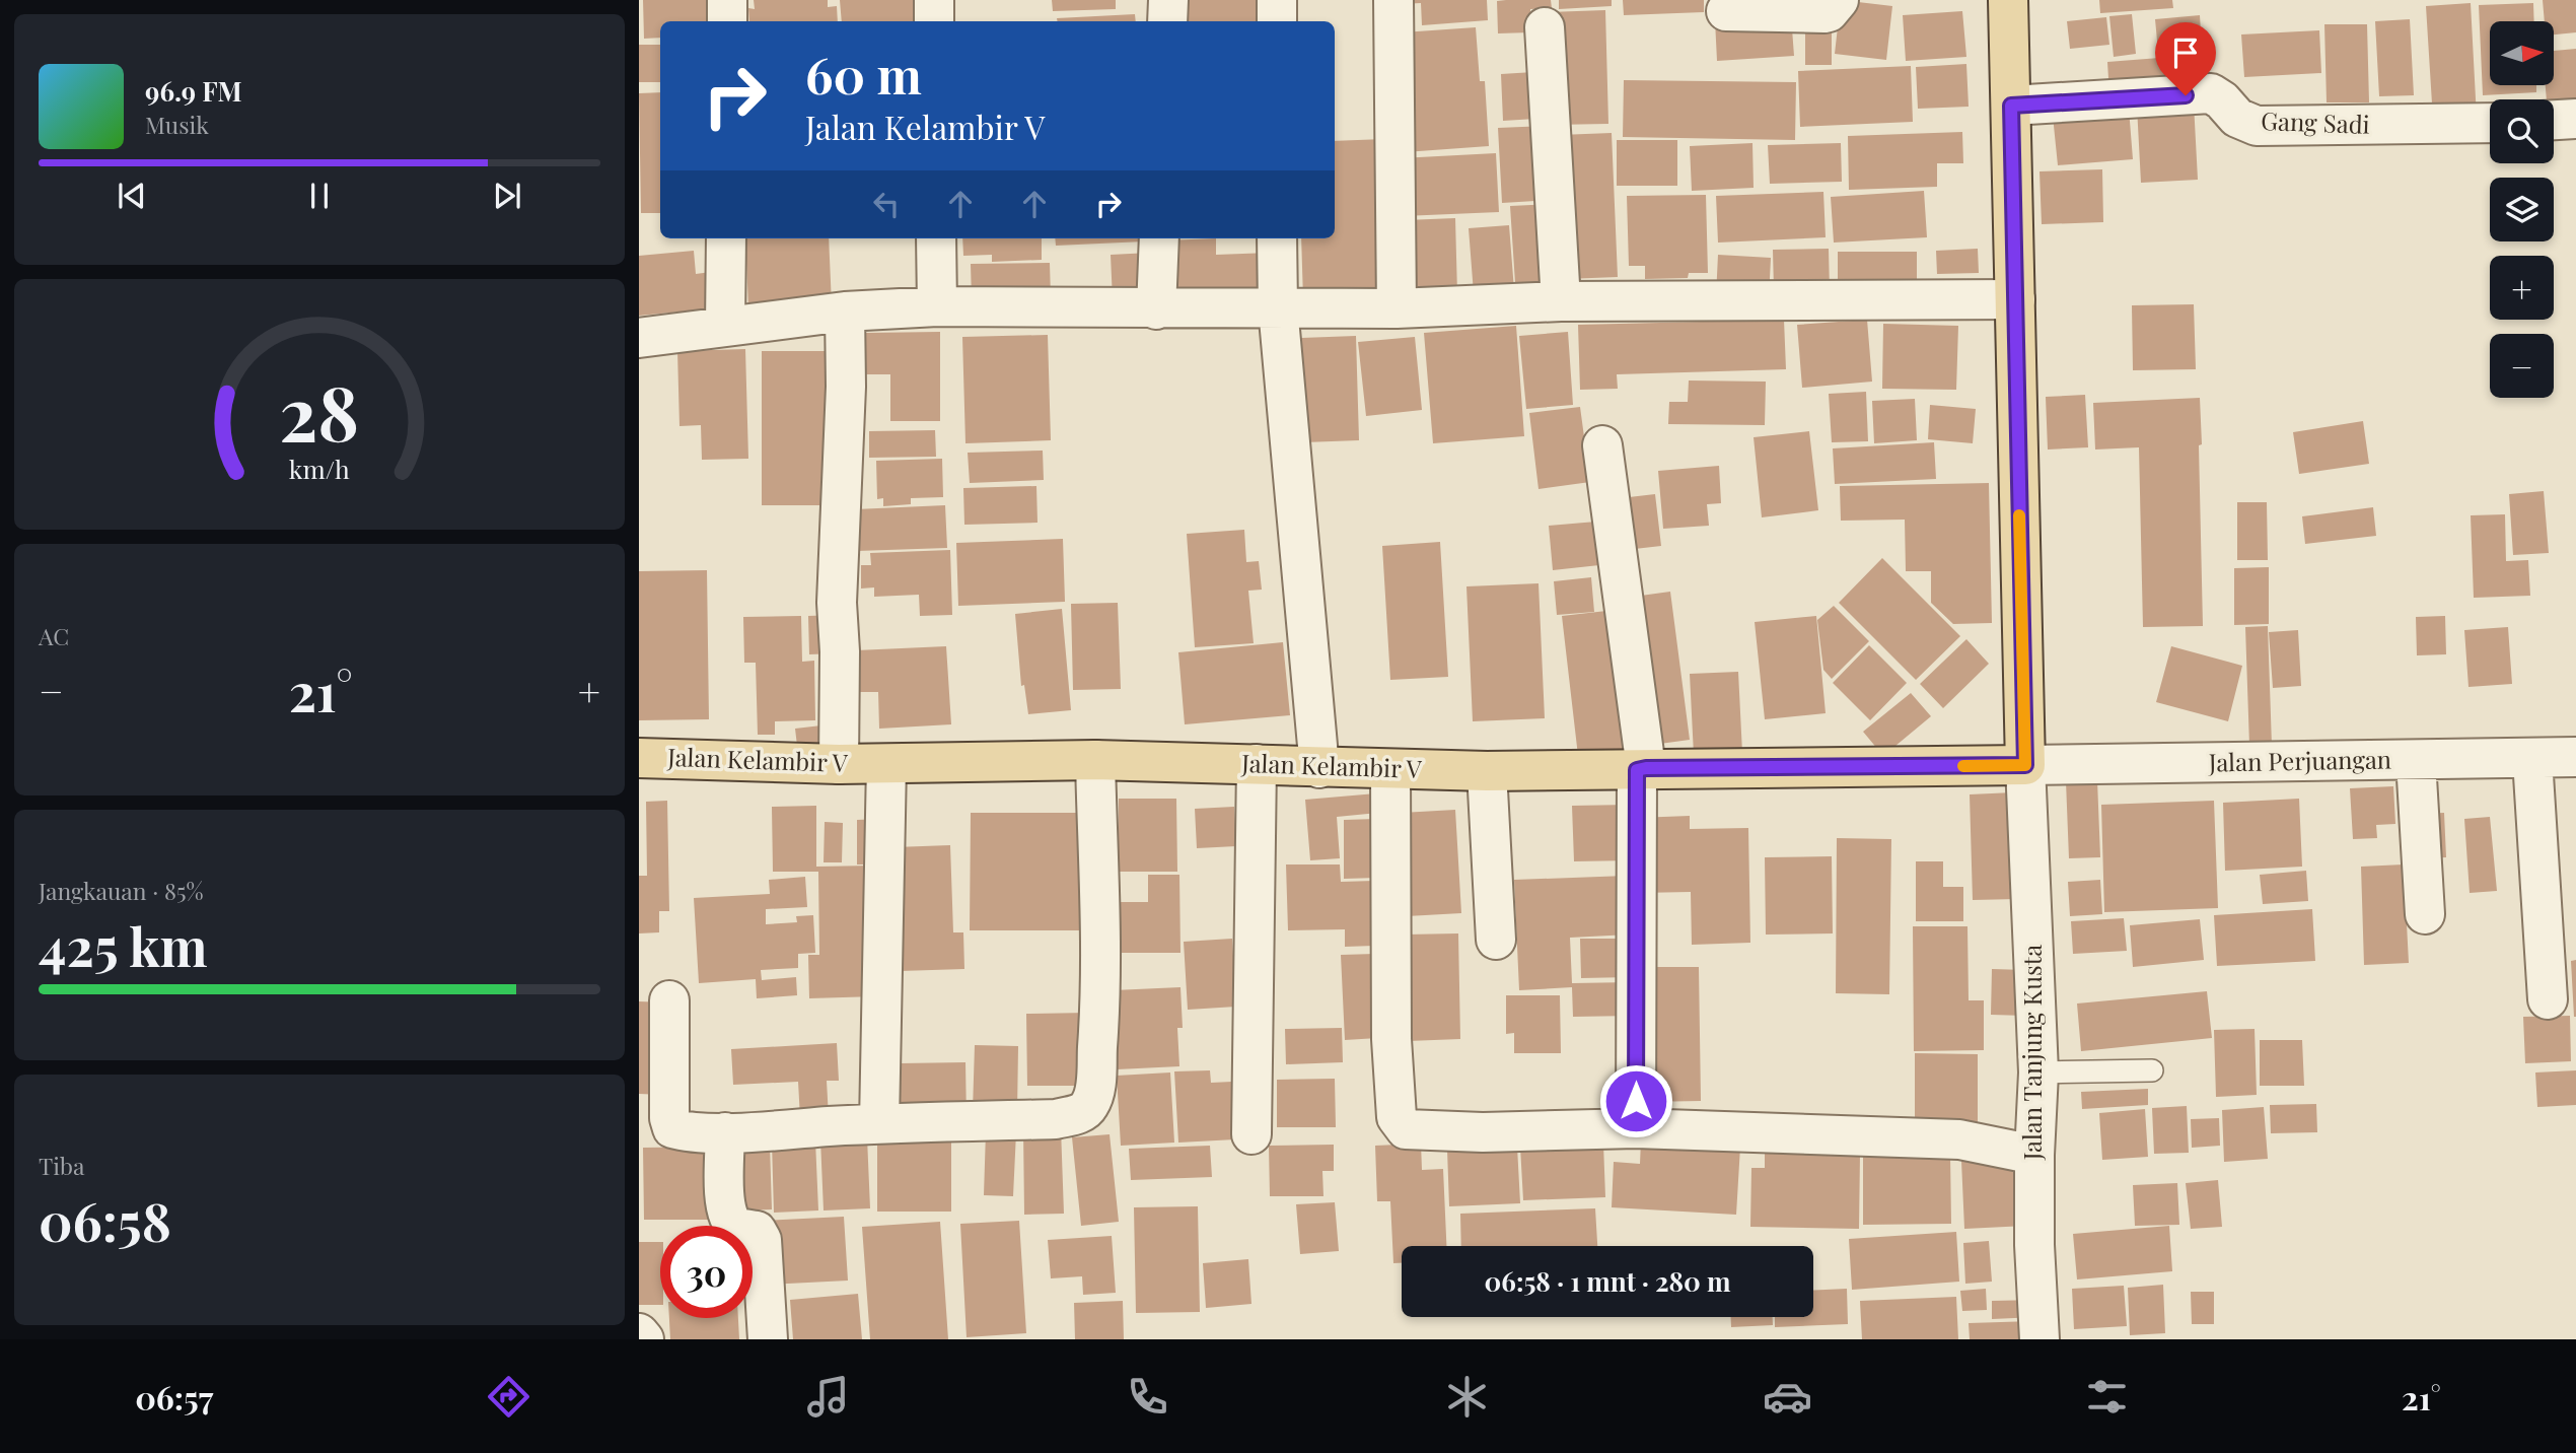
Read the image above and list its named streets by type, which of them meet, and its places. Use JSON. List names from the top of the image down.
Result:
{
  "streets": {
    "main road": ["Jalan Kelambir V"],
    "street": ["Gang Sadi", "Jalan Perjuangan", "Jalan Tanjung Kusta"]
  },
  "crossings": [
    ["Jalan Kelambir V", "Jalan Perjuangan"],
    ["Jalan Kelambir V", "Jalan Tanjung Kusta"],
    ["Jalan Perjuangan", "Jalan Tanjung Kusta"]
  ],
  "north": "right",
  "page": {
    "map_buttons": ["+", "−"],
    "turn": ["60 m", "Jalan Kelambir V"],
    "song": ["96.9 FM", "Musik"],
    "tile": [
      "AC",
      ["Jangkauan · 85%", "425 km"],
      ["Tiba", "06:58"]
    ],
    "heat": ["−", "21°", "+"],
    "limit": "30",
    "trip": "06:58 · 1 mnt · 280 m",
    "tabs": ["06:57", "21°"],
    "gauge": ["28", "km/h"]
  }
}
